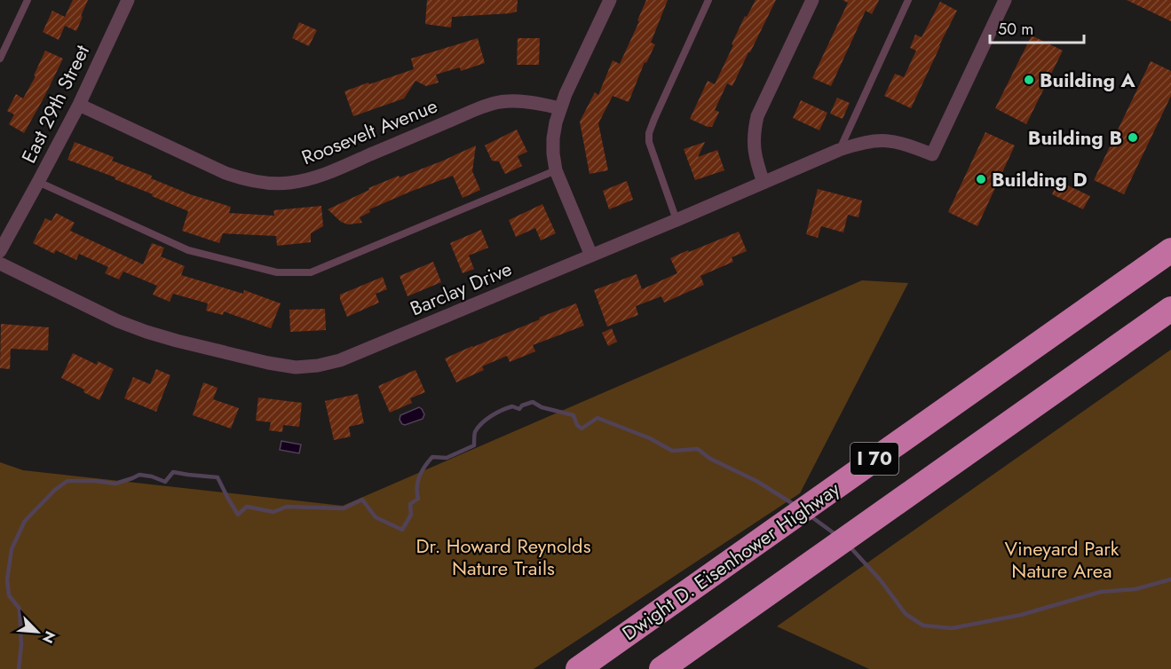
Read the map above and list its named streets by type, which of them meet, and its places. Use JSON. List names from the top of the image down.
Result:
{
  "streets": {
    "highway": ["I 70", "Dwight D. Eisenhower Highway"],
    "street": ["East 29th Street", "Roosevelt Avenue", "Barclay Drive"]
  },
  "crossings": [
    ["East 29th Street", "Roosevelt Avenue"]
  ],
  "parks": ["Dr. Howard Reynolds Nature Trails", "Vineyard Park Nature Area"],
  "places": ["Building A", "Building B", "Building D"],
  "scale_bar": "50 m",
  "north": "bottom right"
}
